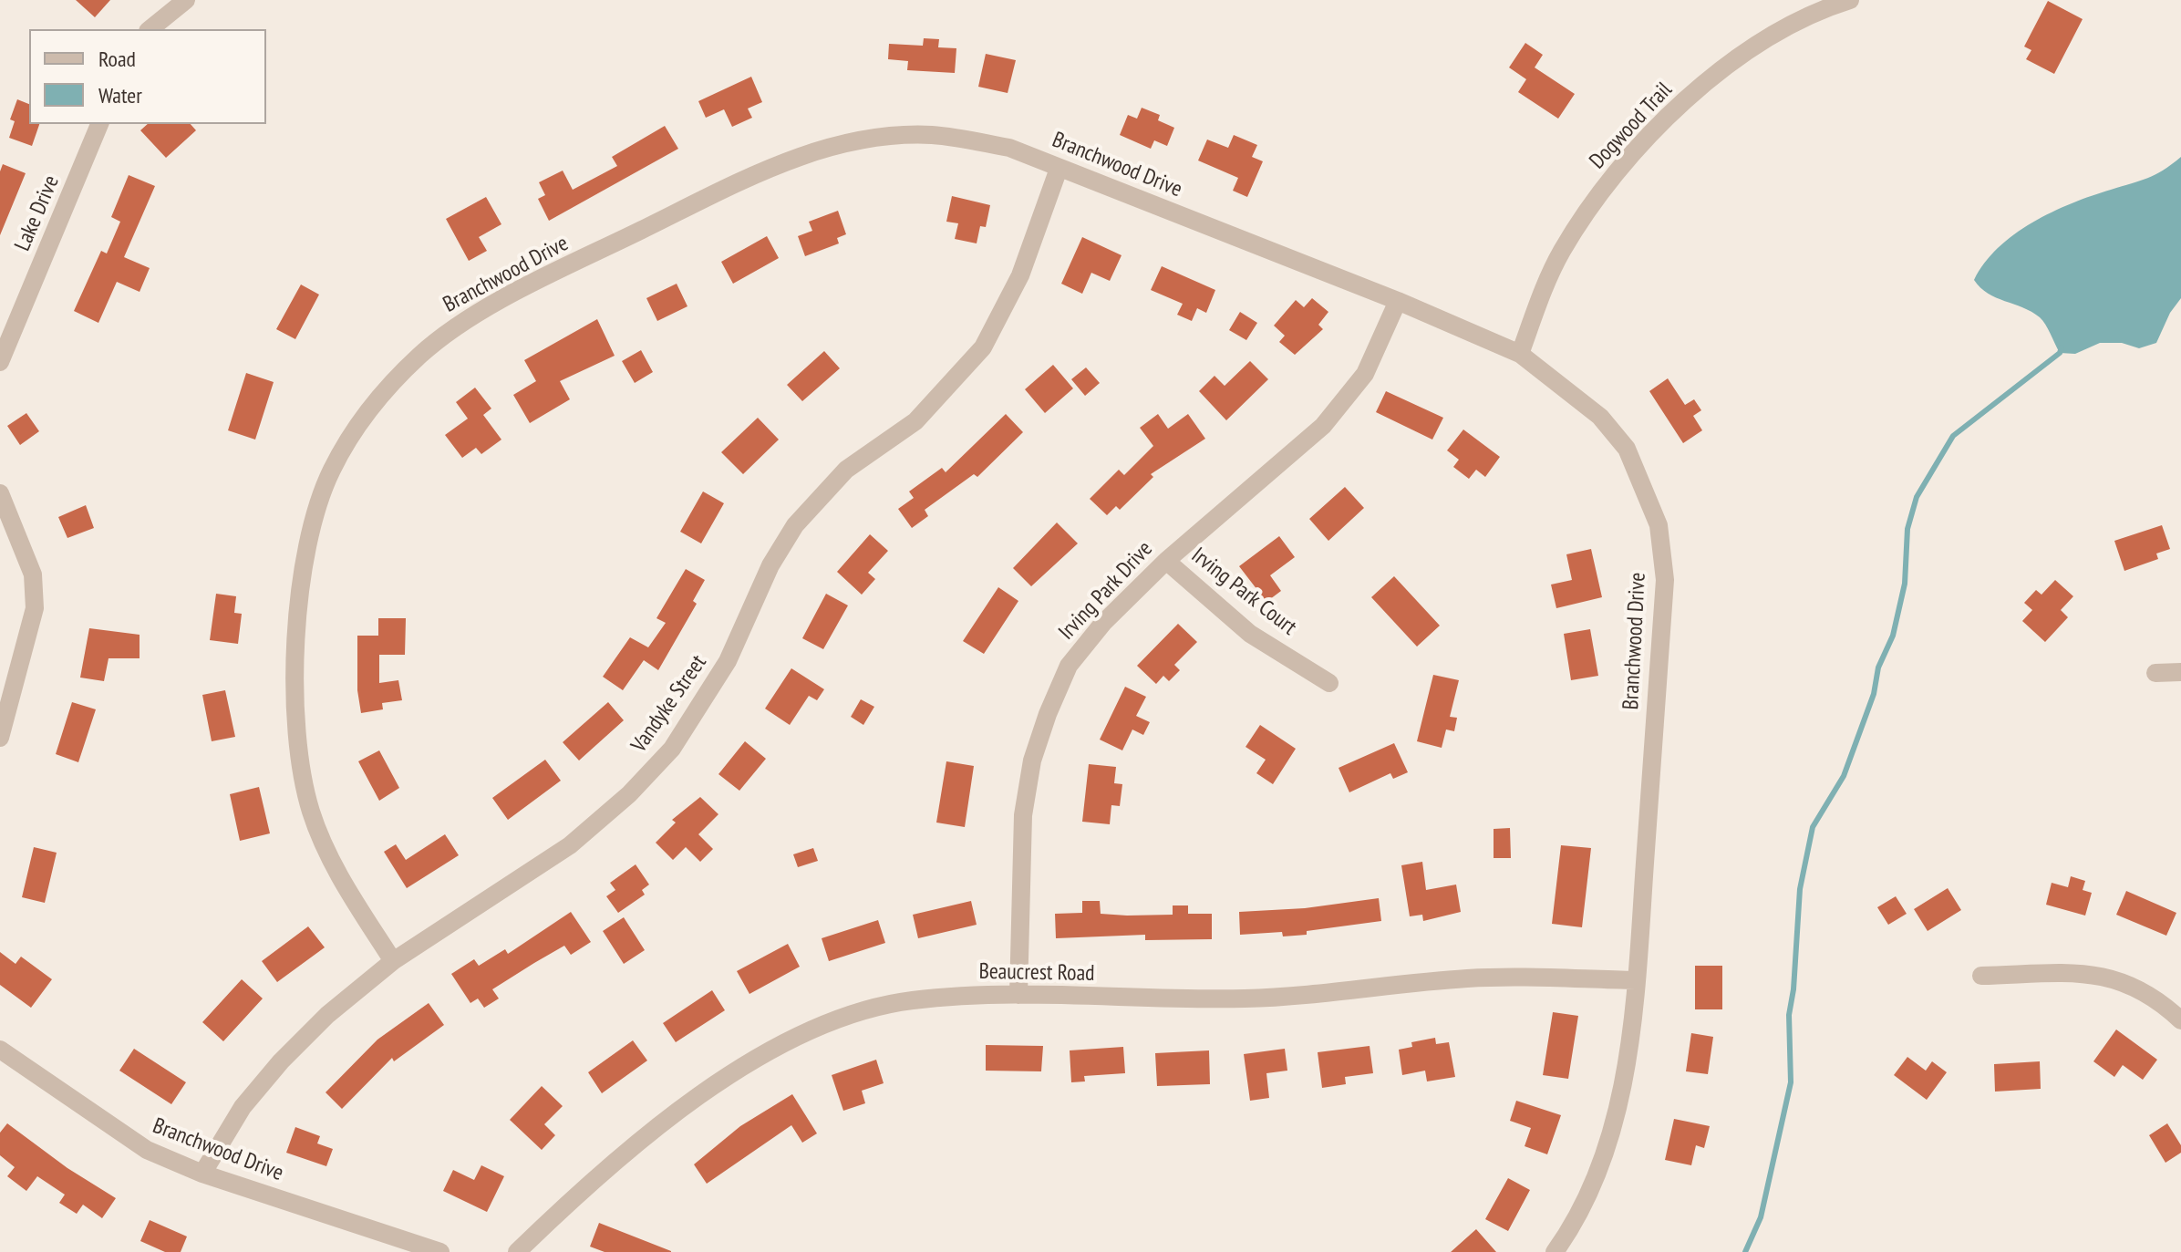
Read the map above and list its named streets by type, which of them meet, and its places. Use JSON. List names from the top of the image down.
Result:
{
  "streets": {
    "street": [
      "Dogwood Trail",
      "Branchwood Drive",
      "Lake Drive",
      "Irving Park Drive",
      "Irving Park Court",
      "Vandyke Street",
      "Beaucrest Road"
    ]
  },
  "crossings": [
    ["Dogwood Trail", "Branchwood Drive"],
    ["Branchwood Drive", "Irving Park Drive"],
    ["Branchwood Drive", "Vandyke Street"],
    ["Branchwood Drive", "Beaucrest Road"],
    ["Irving Park Drive", "Irving Park Court"],
    ["Irving Park Drive", "Beaucrest Road"]
  ],
  "legend": ["Road", "Water"]
}
